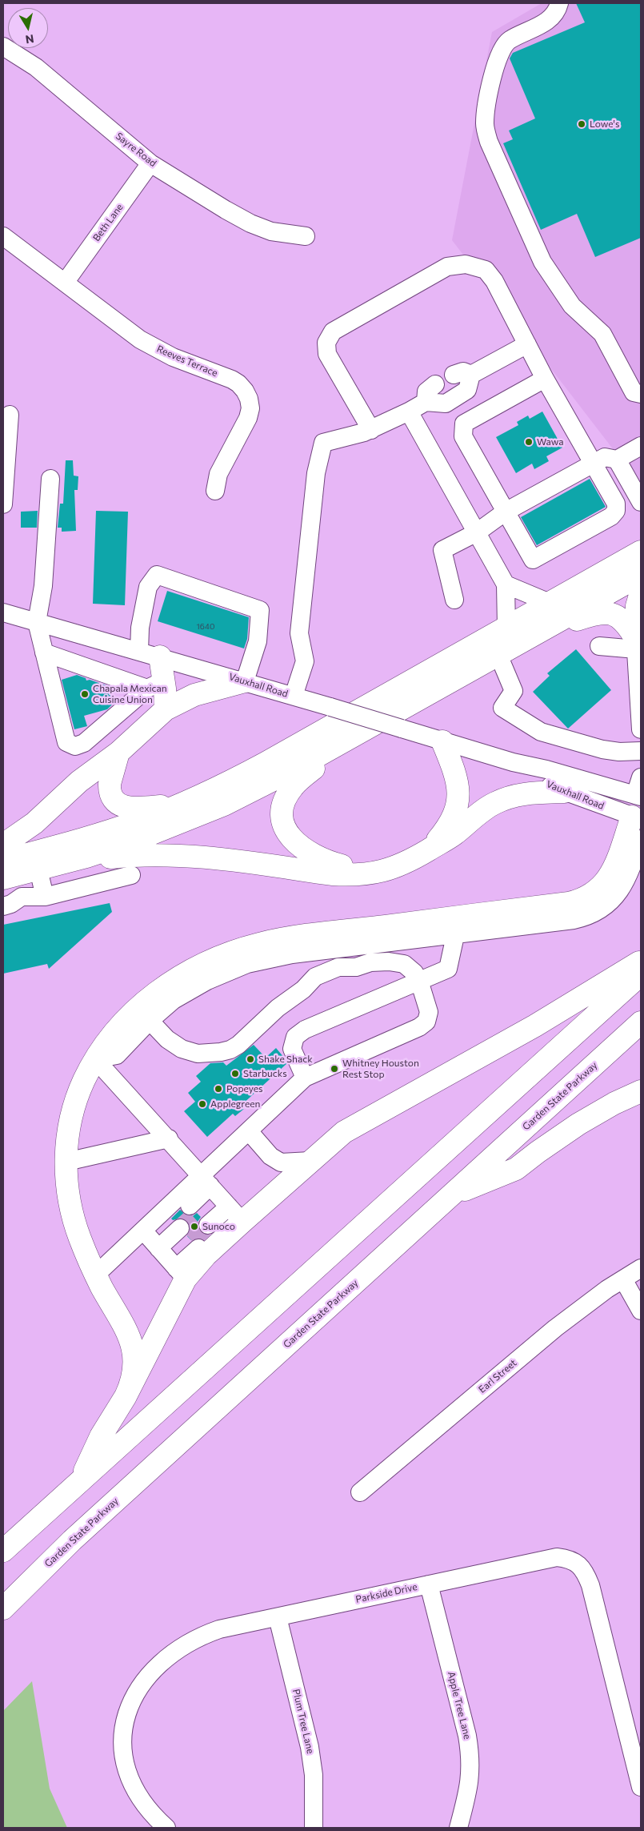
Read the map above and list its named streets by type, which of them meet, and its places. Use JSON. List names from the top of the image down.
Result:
{
  "streets": {
    "highway": ["Garden State Parkway"],
    "street": [
      "Sayre Road",
      "Beth Lane",
      "Reeves Terrace",
      "Vauxhall Road",
      "Earl Street",
      "Parkside Drive",
      "Apple Tree Lane",
      "Plum Tree Lane"
    ]
  },
  "crossings": [
    ["Sayre Road", "Beth Lane"],
    ["Beth Lane", "Reeves Terrace"],
    ["Parkside Drive", "Apple Tree Lane"],
    ["Parkside Drive", "Plum Tree Lane"]
  ],
  "places": [
    "Lowe's",
    "Wawa",
    "Chapala Mexican Cuisine Union",
    "Shake Shack",
    "Whitney Houston Rest Stop",
    "Starbucks",
    "Popeyes",
    "Applegreen",
    "Sunoco"
  ],
  "house_numbers": ["1640"],
  "north": "bottom"
}
